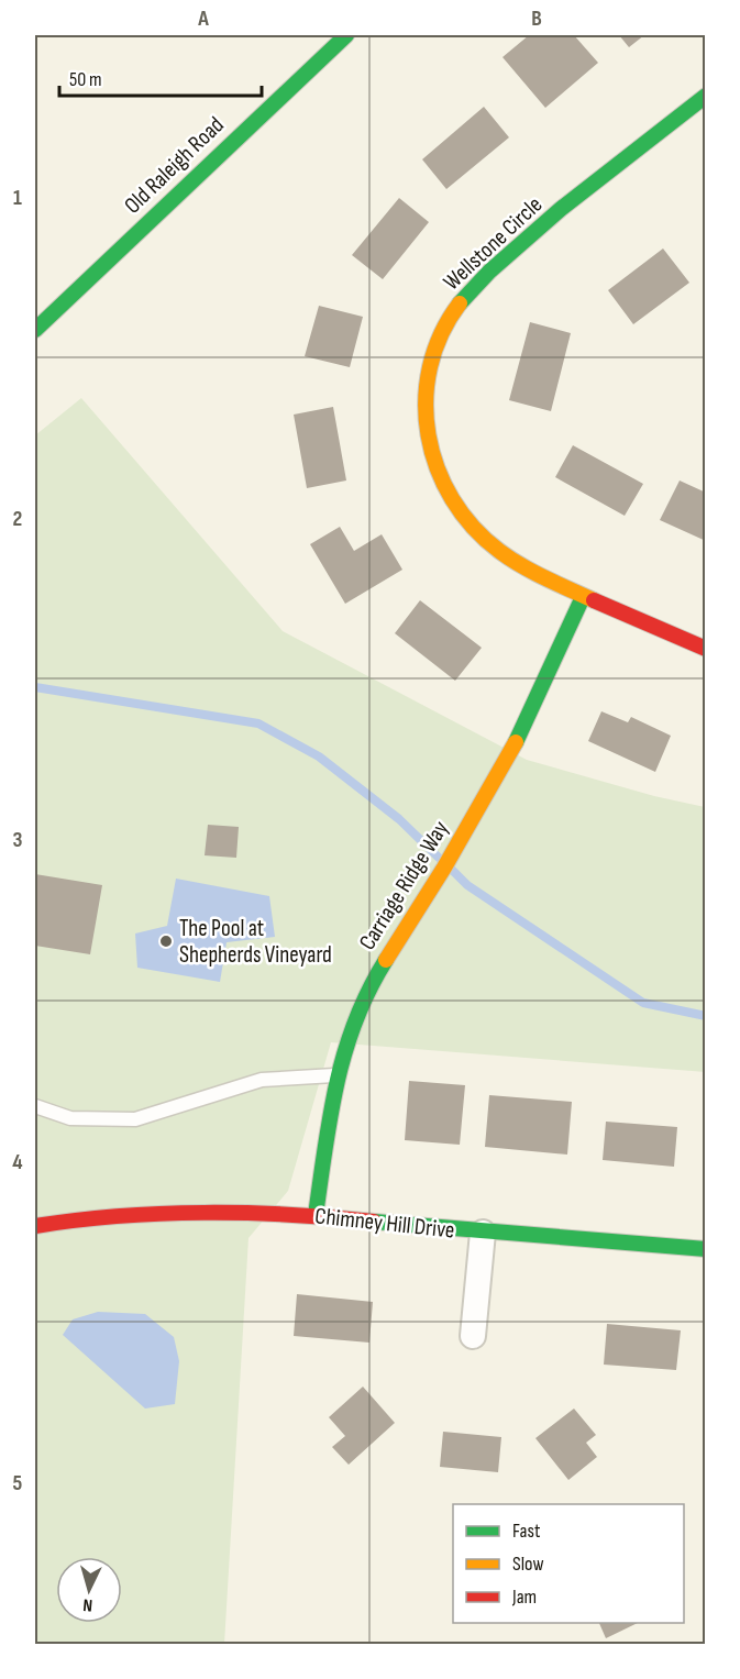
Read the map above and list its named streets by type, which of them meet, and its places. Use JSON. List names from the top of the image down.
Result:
{
  "streets": {
    "street": [
      "Old Raleigh Road",
      "Wellstone Circle",
      "Carriage Ridge Way",
      "Chimney Hill Drive"
    ]
  },
  "crossings": [
    ["Wellstone Circle", "Carriage Ridge Way"],
    ["Carriage Ridge Way", "Chimney Hill Drive"]
  ],
  "places": ["The Pool at Shepherds Vineyard"],
  "legend": ["Fast", "Slow", "Jam"],
  "scale_bar": "50 m",
  "north": "bottom",
  "grid": {
    "columns": ["A", "B"],
    "rows": [
      "1",
      "2",
      "3",
      "4",
      "5"
    ]
  }
}
